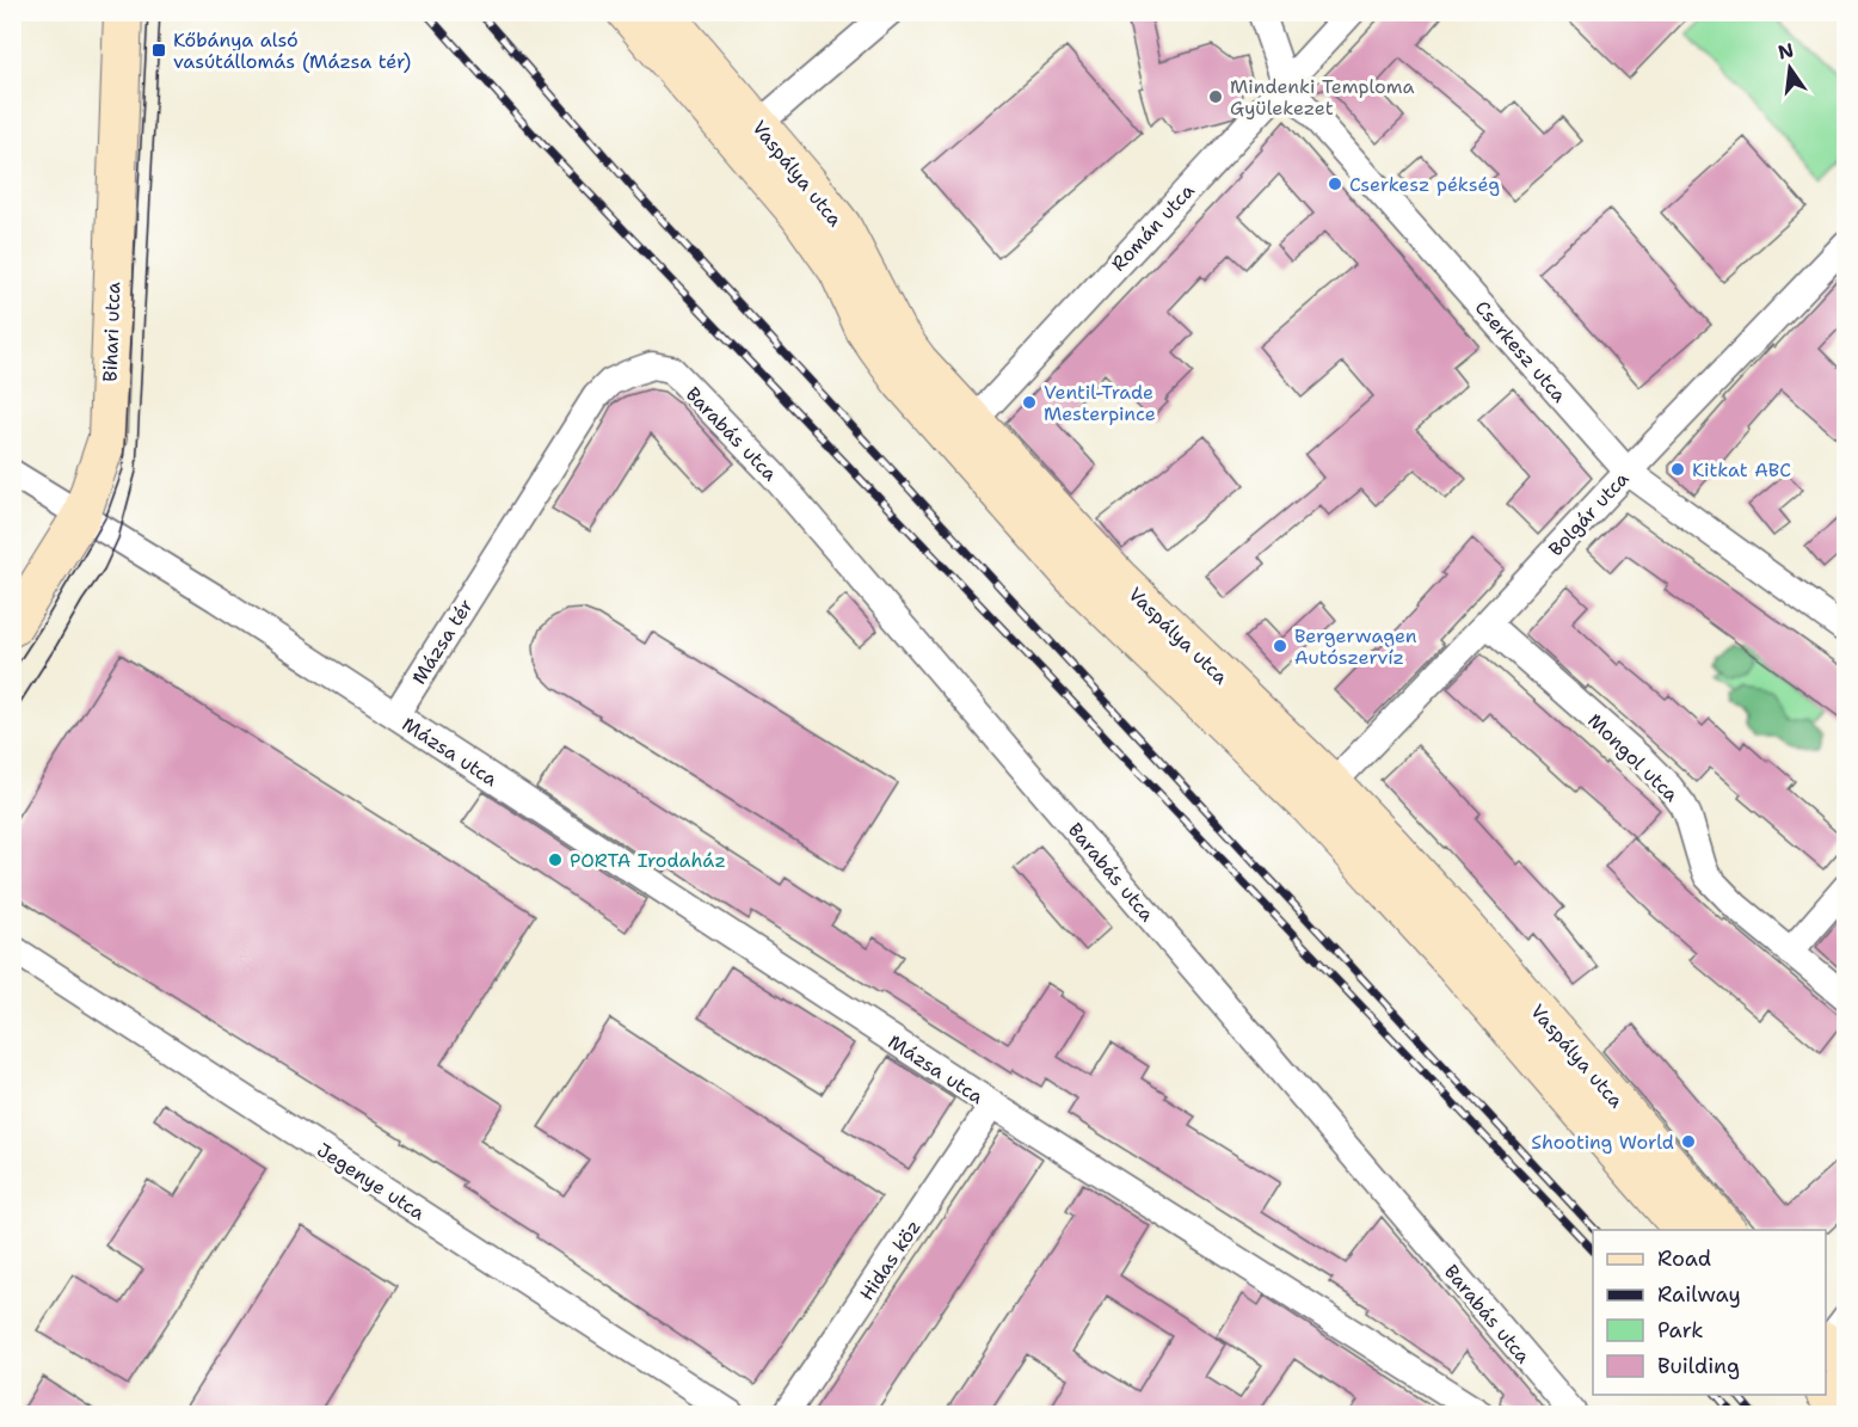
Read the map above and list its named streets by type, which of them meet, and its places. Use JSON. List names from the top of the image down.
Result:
{
  "streets": {
    "main road": ["Vaspálya utca", "Bihari utca"],
    "street": [
      "Román utca",
      "Cserkesz utca",
      "Barabás utca",
      "Bolgár utca",
      "Mázsa tér",
      "Mázsa utca",
      "Mongol utca",
      "Jegenye utca",
      "Hidas köz"
    ]
  },
  "crossings": [
    ["Vaspálya utca", "Román utca"],
    ["Vaspálya utca", "Bolgár utca"],
    ["Román utca", "Cserkesz utca"],
    ["Cserkesz utca", "Bolgár utca"],
    ["Barabás utca", "Mázsa tér"],
    ["Bolgár utca", "Mongol utca"],
    ["Mázsa tér", "Mázsa utca"],
    ["Mázsa utca", "Hidas köz"]
  ],
  "places": {
    "transit": ["Kőbánya alsó vasútállomás (Mázsa tér)"],
    "other": [
      "Mindenki Temploma Gyülekezet",
      "Cserkesz pékség",
      "Ventil-Trade Mesterpince",
      "Kitkat ABC",
      "Bergerwagen Autószervíz",
      "PORTA Irodaház",
      "Shooting World"
    ]
  },
  "legend": [
    "Road",
    "Railway",
    "Park",
    "Building"
  ],
  "north": "top"
}
